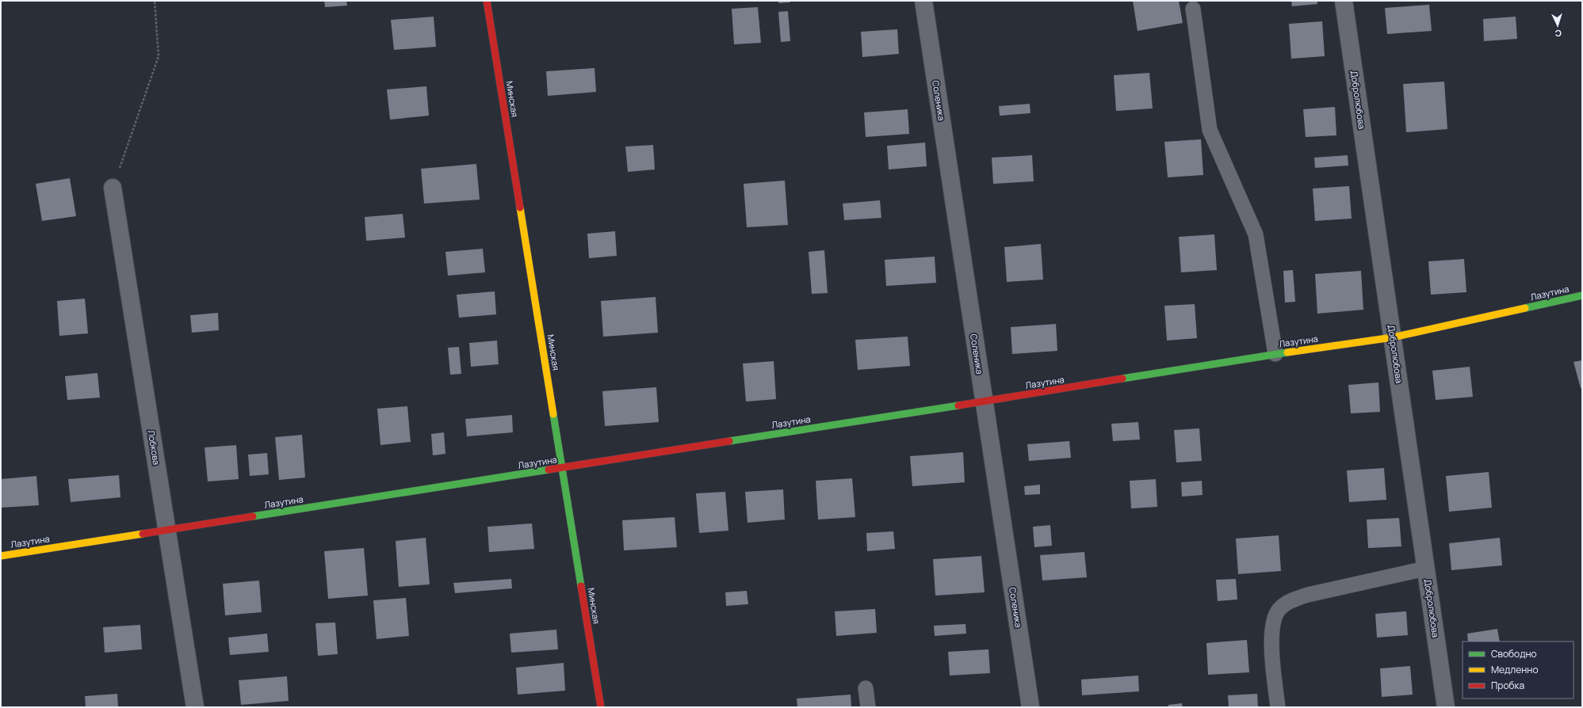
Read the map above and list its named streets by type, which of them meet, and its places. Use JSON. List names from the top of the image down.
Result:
{
  "streets": {
    "street": [
      "Минская",
      "Добролюбова",
      "Соленика",
      "Лазутина",
      "Лобкова"
    ]
  },
  "crossings": [
    ["Минская", "Лазутина"],
    ["Добролюбова", "Лазутина"],
    ["Соленика", "Лазутина"],
    ["Лазутина", "Лобкова"]
  ],
  "legend": ["Свободно", "Медленно", "Пробка"],
  "north": "bottom"
}
